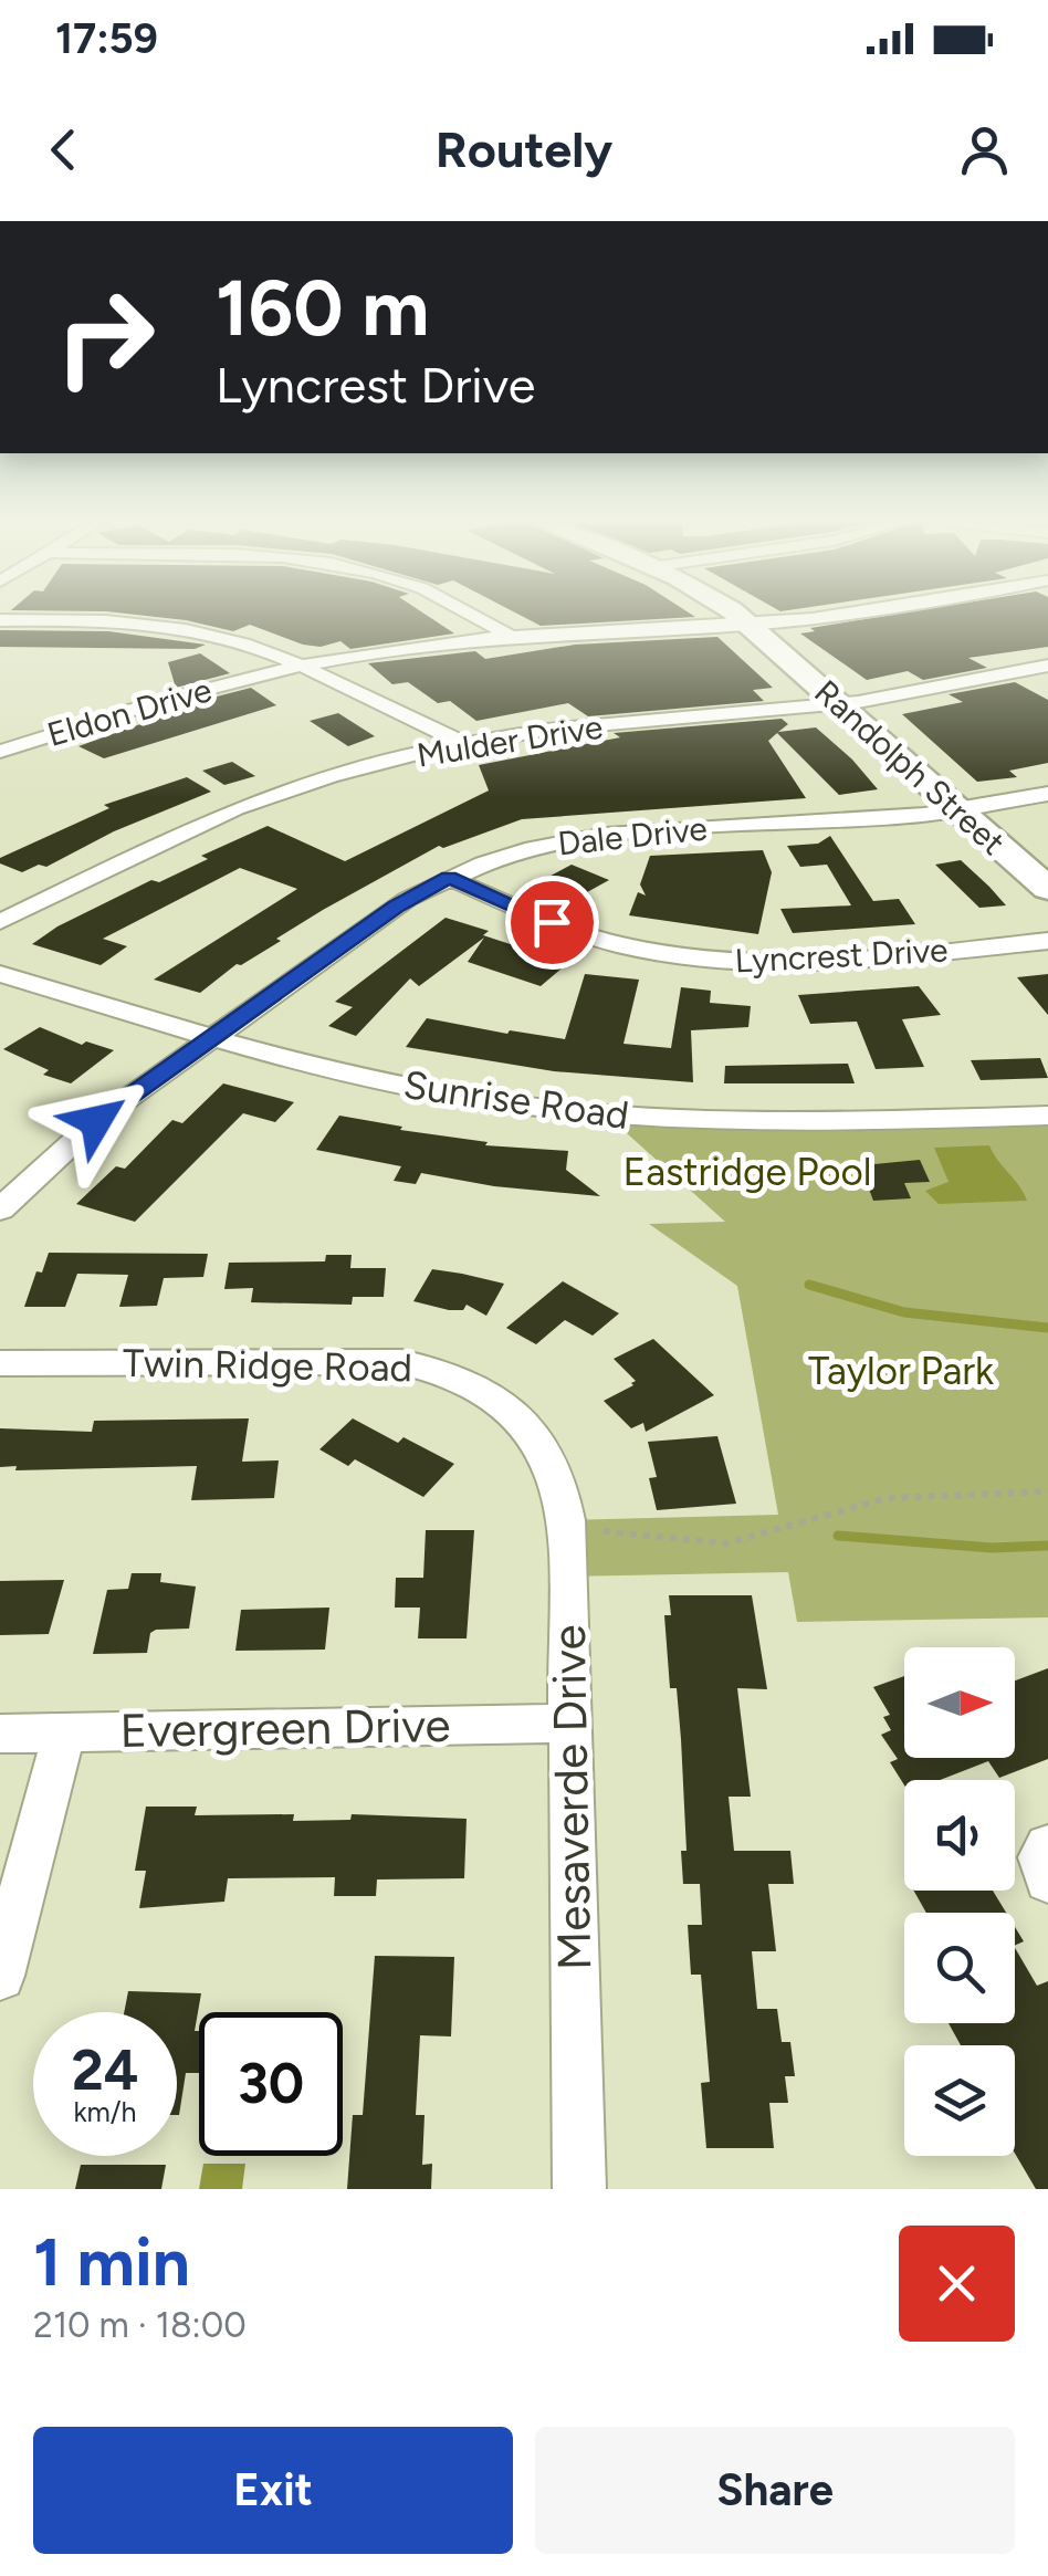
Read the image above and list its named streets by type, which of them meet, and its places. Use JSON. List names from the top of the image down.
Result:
{
  "streets": {
    "street": [
      "Eldon Drive",
      "Mulder Drive",
      "Randolph Street",
      "Dale Drive",
      "Lyncrest Drive",
      "Sunrise Road",
      "Twin Ridge Road",
      "Evergreen Drive",
      "Mesaverde Drive"
    ]
  },
  "crossings": [
    ["Eldon Drive", "Randolph Street"],
    ["Mulder Drive", "Randolph Street"],
    ["Randolph Street", "Dale Drive"],
    ["Dale Drive", "Lyncrest Drive"],
    ["Dale Drive", "Sunrise Road"],
    ["Twin Ridge Road", "Mesaverde Drive"],
    ["Evergreen Drive", "Mesaverde Drive"]
  ],
  "parks": ["Eastridge Pool", "Taylor Park"],
  "north": "right",
  "page": {
    "status": "17:59",
    "header": "Routely",
    "turn": ["160 m", "Lyncrest Drive"],
    "speed": "24 km/h",
    "limit": "30",
    "heading": ["1 min", "210 m · 18:00"],
    "buttons": ["Exit", "Share"]
  }
}
